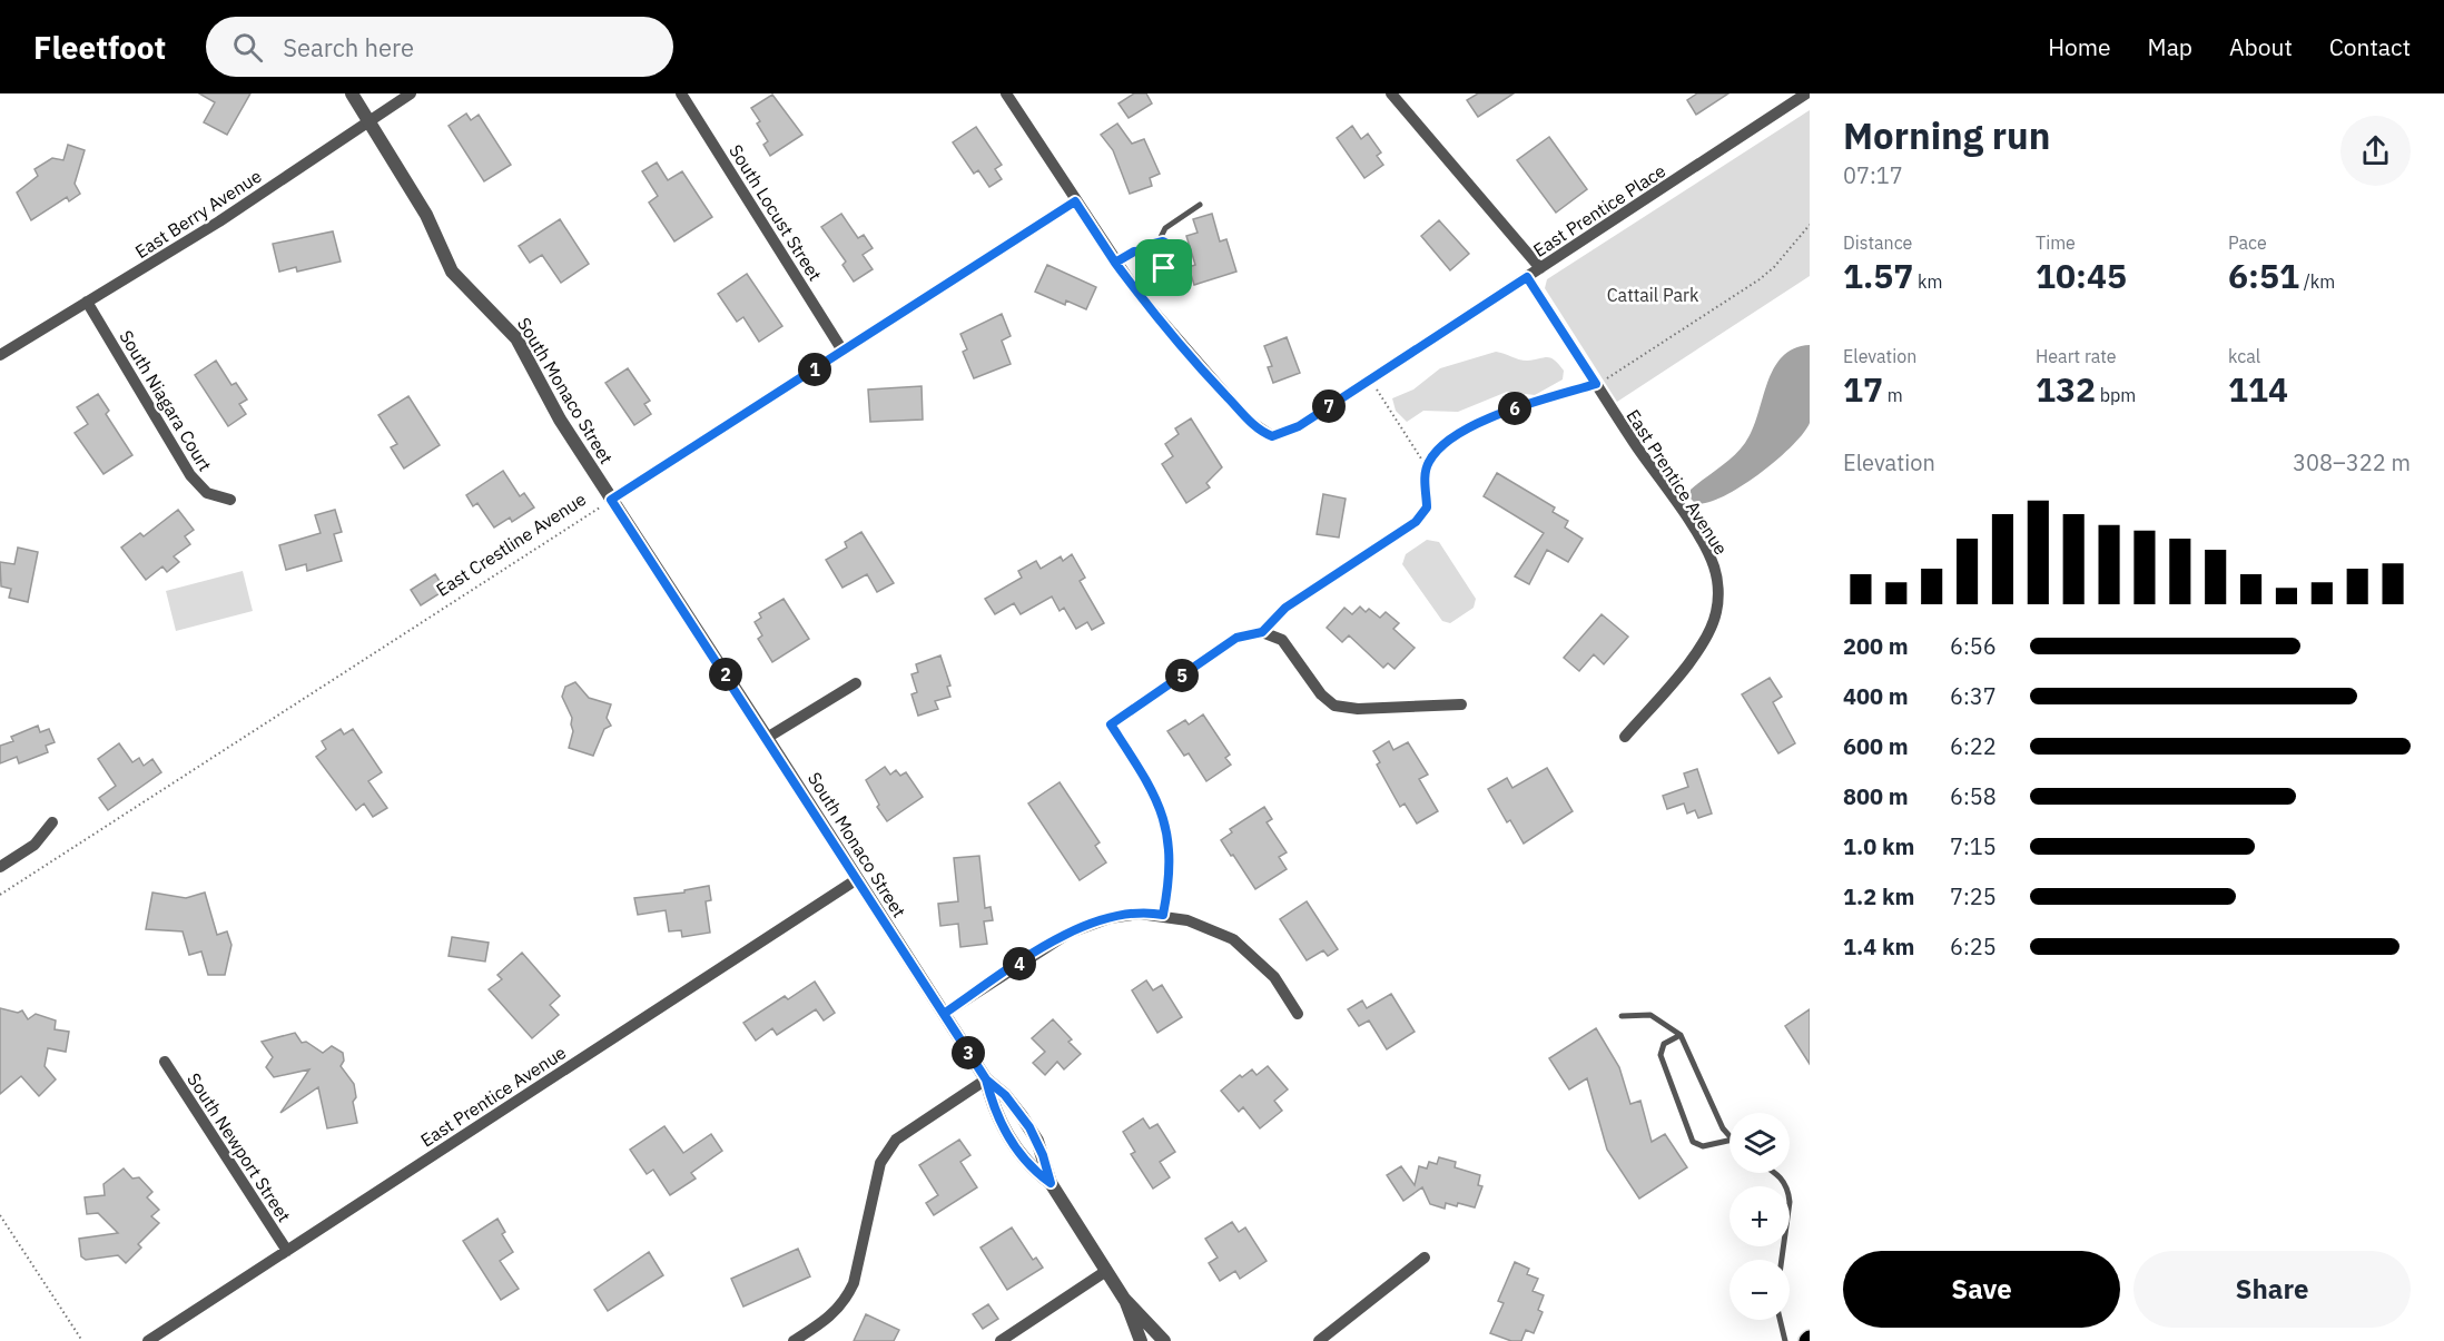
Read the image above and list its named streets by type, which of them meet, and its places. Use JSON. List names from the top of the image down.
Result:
{
  "streets": {
    "street": [
      "East Prentice Place",
      "South Locust Street",
      "East Berry Avenue",
      "South Monaco Street",
      "South Niagara Court",
      "East Prentice Avenue",
      "East Crestline Avenue",
      "South Newport Street"
    ]
  },
  "crossings": [
    ["East Prentice Place", "East Prentice Avenue"],
    ["South Locust Street", "East Crestline Avenue"],
    ["East Berry Avenue", "South Monaco Street"],
    ["East Berry Avenue", "South Niagara Court"],
    ["South Monaco Street", "East Prentice Avenue"],
    ["South Monaco Street", "East Crestline Avenue"],
    ["East Prentice Avenue", "South Newport Street"]
  ],
  "parks": ["Cattail Park"],
  "page": {
    "header": "Fleetfoot",
    "search": "Search here",
    "nav": [
      "Home",
      "Map",
      "About",
      "Contact"
    ],
    "heading": ["Morning run", "07:17"],
    "stats": [
      ["Distance", "1.57 km"],
      ["Time", "10:45"],
      ["Pace", "6:51 /km"],
      ["Elevation", "17 m"],
      ["Heart rate", "132 bpm"],
      ["kcal", "114"]
    ],
    "pins": [
      "1",
      "7",
      "6",
      "2",
      "5",
      "4",
      "3"
    ],
    "chart": ["Elevation", "308–322 m"],
    "list": [
      {
        "name": "200 m",
        "note": "6:56"
      },
      {
        "name": "400 m",
        "note": "6:37"
      },
      {
        "name": "600 m",
        "note": "6:22"
      },
      {
        "name": "800 m",
        "note": "6:58"
      },
      {
        "name": "1.0 km",
        "note": "7:15"
      },
      {
        "name": "1.2 km",
        "note": "7:25"
      },
      {
        "name": "1.4 km",
        "note": "6:25"
      }
    ],
    "map_buttons": ["+", "−"],
    "buttons": ["Save", "Share"]
  }
}
